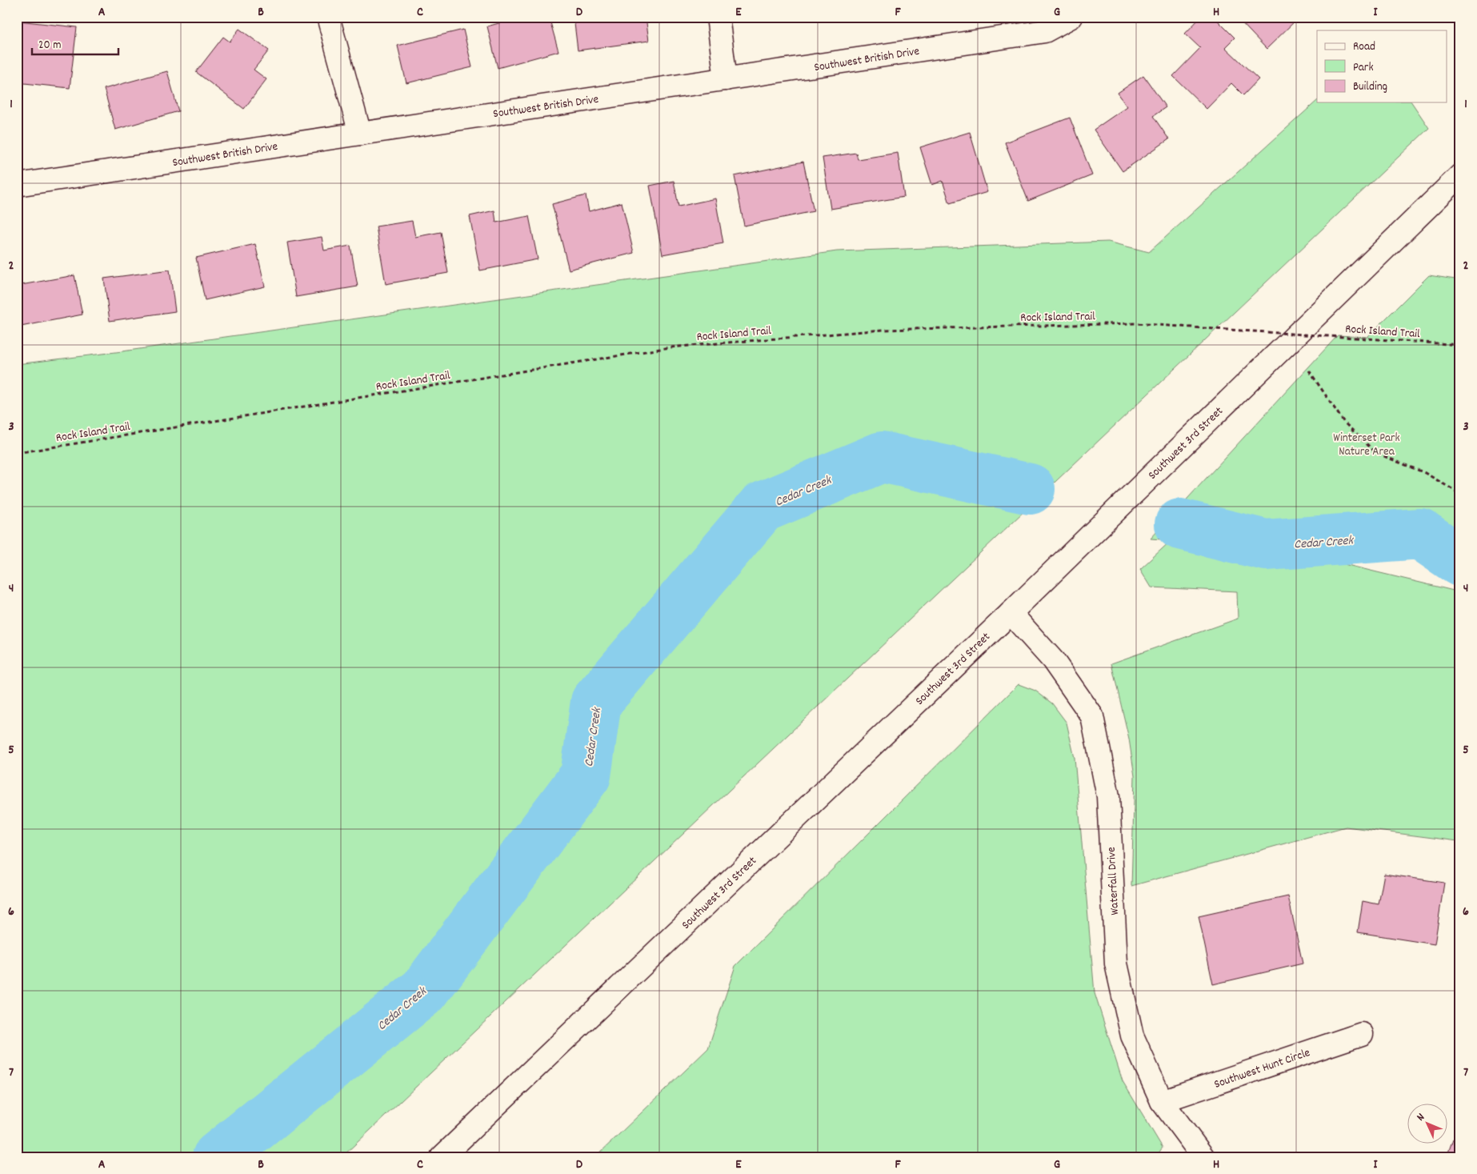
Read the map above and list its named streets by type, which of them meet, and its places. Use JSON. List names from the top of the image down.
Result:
{
  "streets": {
    "street": [
      "Southwest British Drive",
      "Southwest 3rd Street",
      "Waterfall Drive",
      "Southwest Hunt Circle"
    ],
    "path": ["Rock Island Trail"]
  },
  "crossings": [
    ["Southwest 3rd Street", "Waterfall Drive"],
    ["Waterfall Drive", "Southwest Hunt Circle"]
  ],
  "water": ["Cedar Creek"],
  "parks": ["Winterset Park Nature Area"],
  "legend": ["Road", "Park", "Building"],
  "scale_bar": "20 m",
  "north": "top left",
  "grid": {
    "columns": [
      "A",
      "B",
      "C",
      "D",
      "E",
      "F",
      "G",
      "H",
      "I"
    ],
    "rows": [
      "1",
      "2",
      "3",
      "4",
      "5",
      "6",
      "7"
    ]
  }
}
